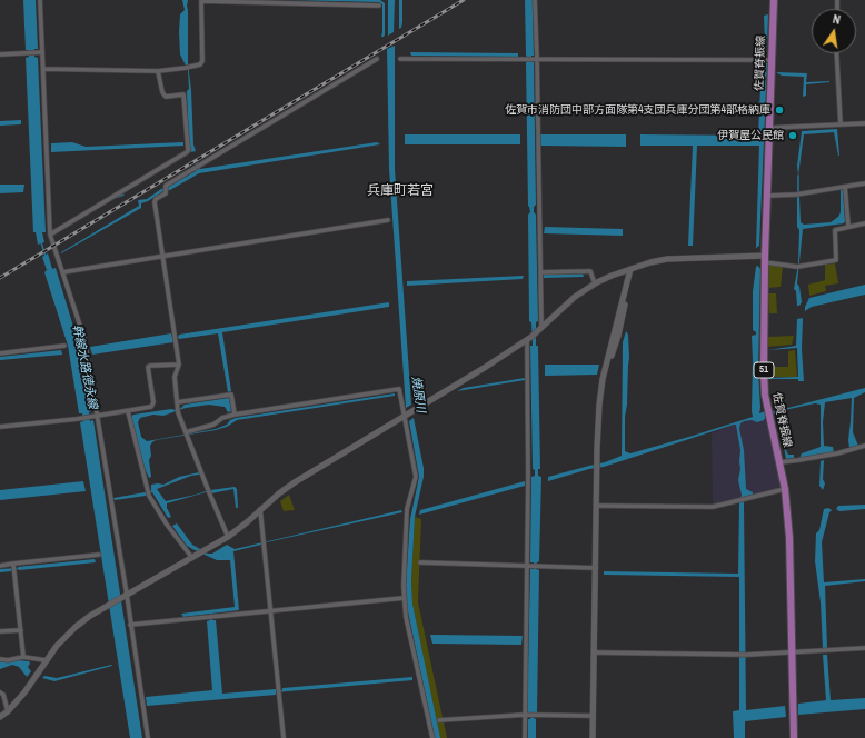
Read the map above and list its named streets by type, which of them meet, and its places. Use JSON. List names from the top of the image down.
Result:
{
  "streets": {
    "main road": ["佐賀脊振線", "51"]
  },
  "districts": ["兵庫町若宮"],
  "water": ["幹線水路徳永線", "焼原川"],
  "places": ["佐賀市消防団中部方面隊第4支団兵庫分団第4部格納庫", "伊賀屋公民館"],
  "north": "top"
}
